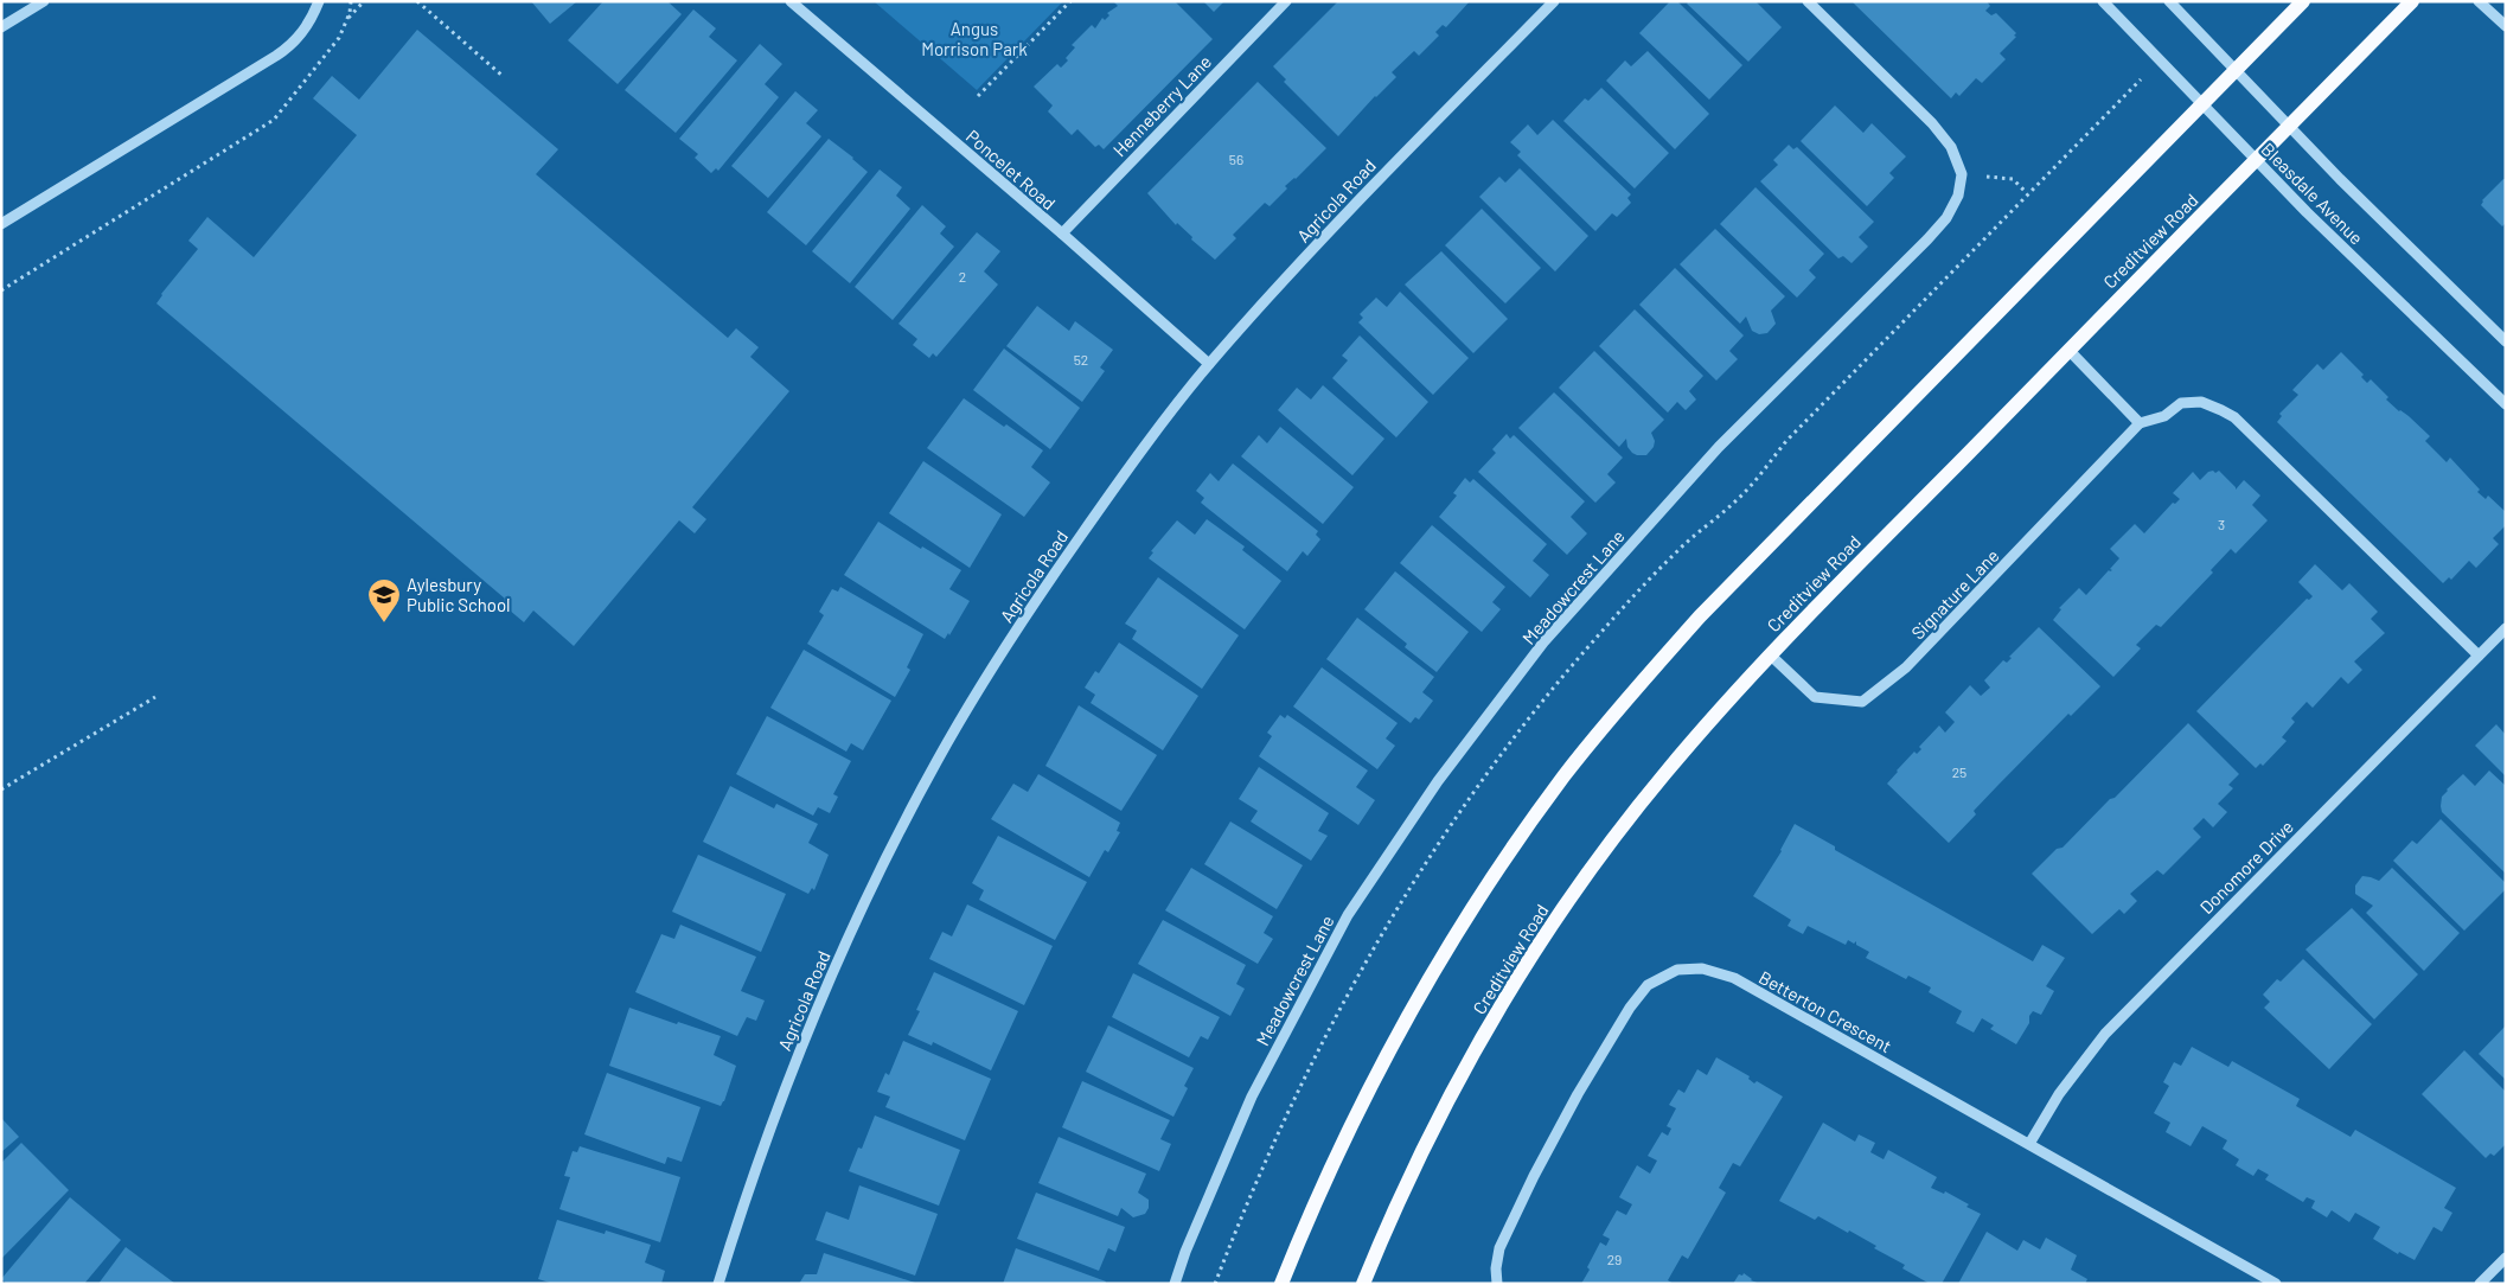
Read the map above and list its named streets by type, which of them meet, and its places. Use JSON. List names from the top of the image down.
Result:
{
  "streets": {
    "main road": ["Creditview Road"],
    "street": [
      "Henneberry Lane",
      "Poncelet Road",
      "Bleasdale Avenue",
      "Agricola Road",
      "Meadowcrest Lane",
      "Signature Lane",
      "Donomore Drive",
      "Betterton Crescent"
    ]
  },
  "crossings": [
    ["Henneberry Lane", "Poncelet Road"],
    ["Poncelet Road", "Agricola Road"],
    ["Bleasdale Avenue", "Creditview Road"],
    ["Creditview Road", "Signature Lane"],
    ["Signature Lane", "Donomore Drive"],
    ["Donomore Drive", "Betterton Crescent"]
  ],
  "parks": ["Angus Morrison Park"],
  "places": {
    "school or university": ["Aylesbury Public School"]
  },
  "house_numbers": [
    "56",
    "2",
    "52",
    "3",
    "25",
    "29"
  ]
}
